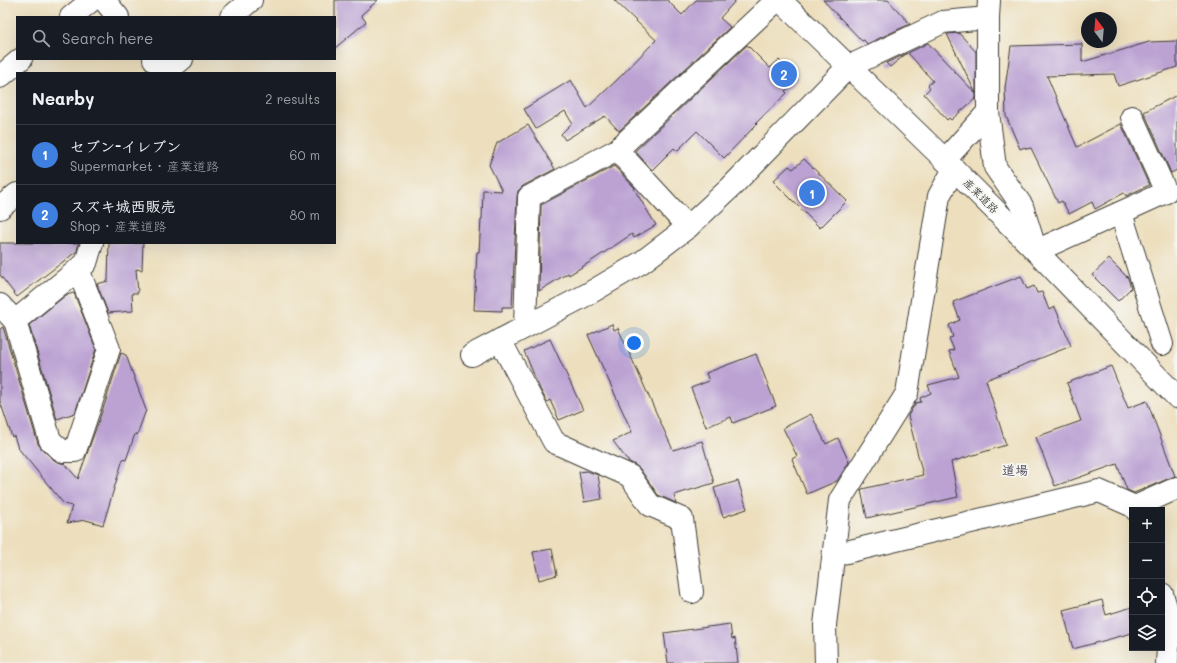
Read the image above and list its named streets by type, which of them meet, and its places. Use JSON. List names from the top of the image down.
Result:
{
  "streets": {
    "street": ["産業道路"]
  },
  "districts": ["道場"],
  "north": "top",
  "page": {
    "search": "Search here",
    "pins": ["2", "1"],
    "heading": ["Nearby", "2 results"],
    "list": [
      {
        "mark": "1",
        "name": "セブン-イレブン",
        "note": "Supermarket · 産業道路",
        "value": "60 m"
      },
      {
        "mark": "2",
        "name": "スズキ城西販売",
        "note": "Shop · 産業道路",
        "value": "80 m"
      }
    ],
    "map_buttons": ["+", "−"]
  }
}
